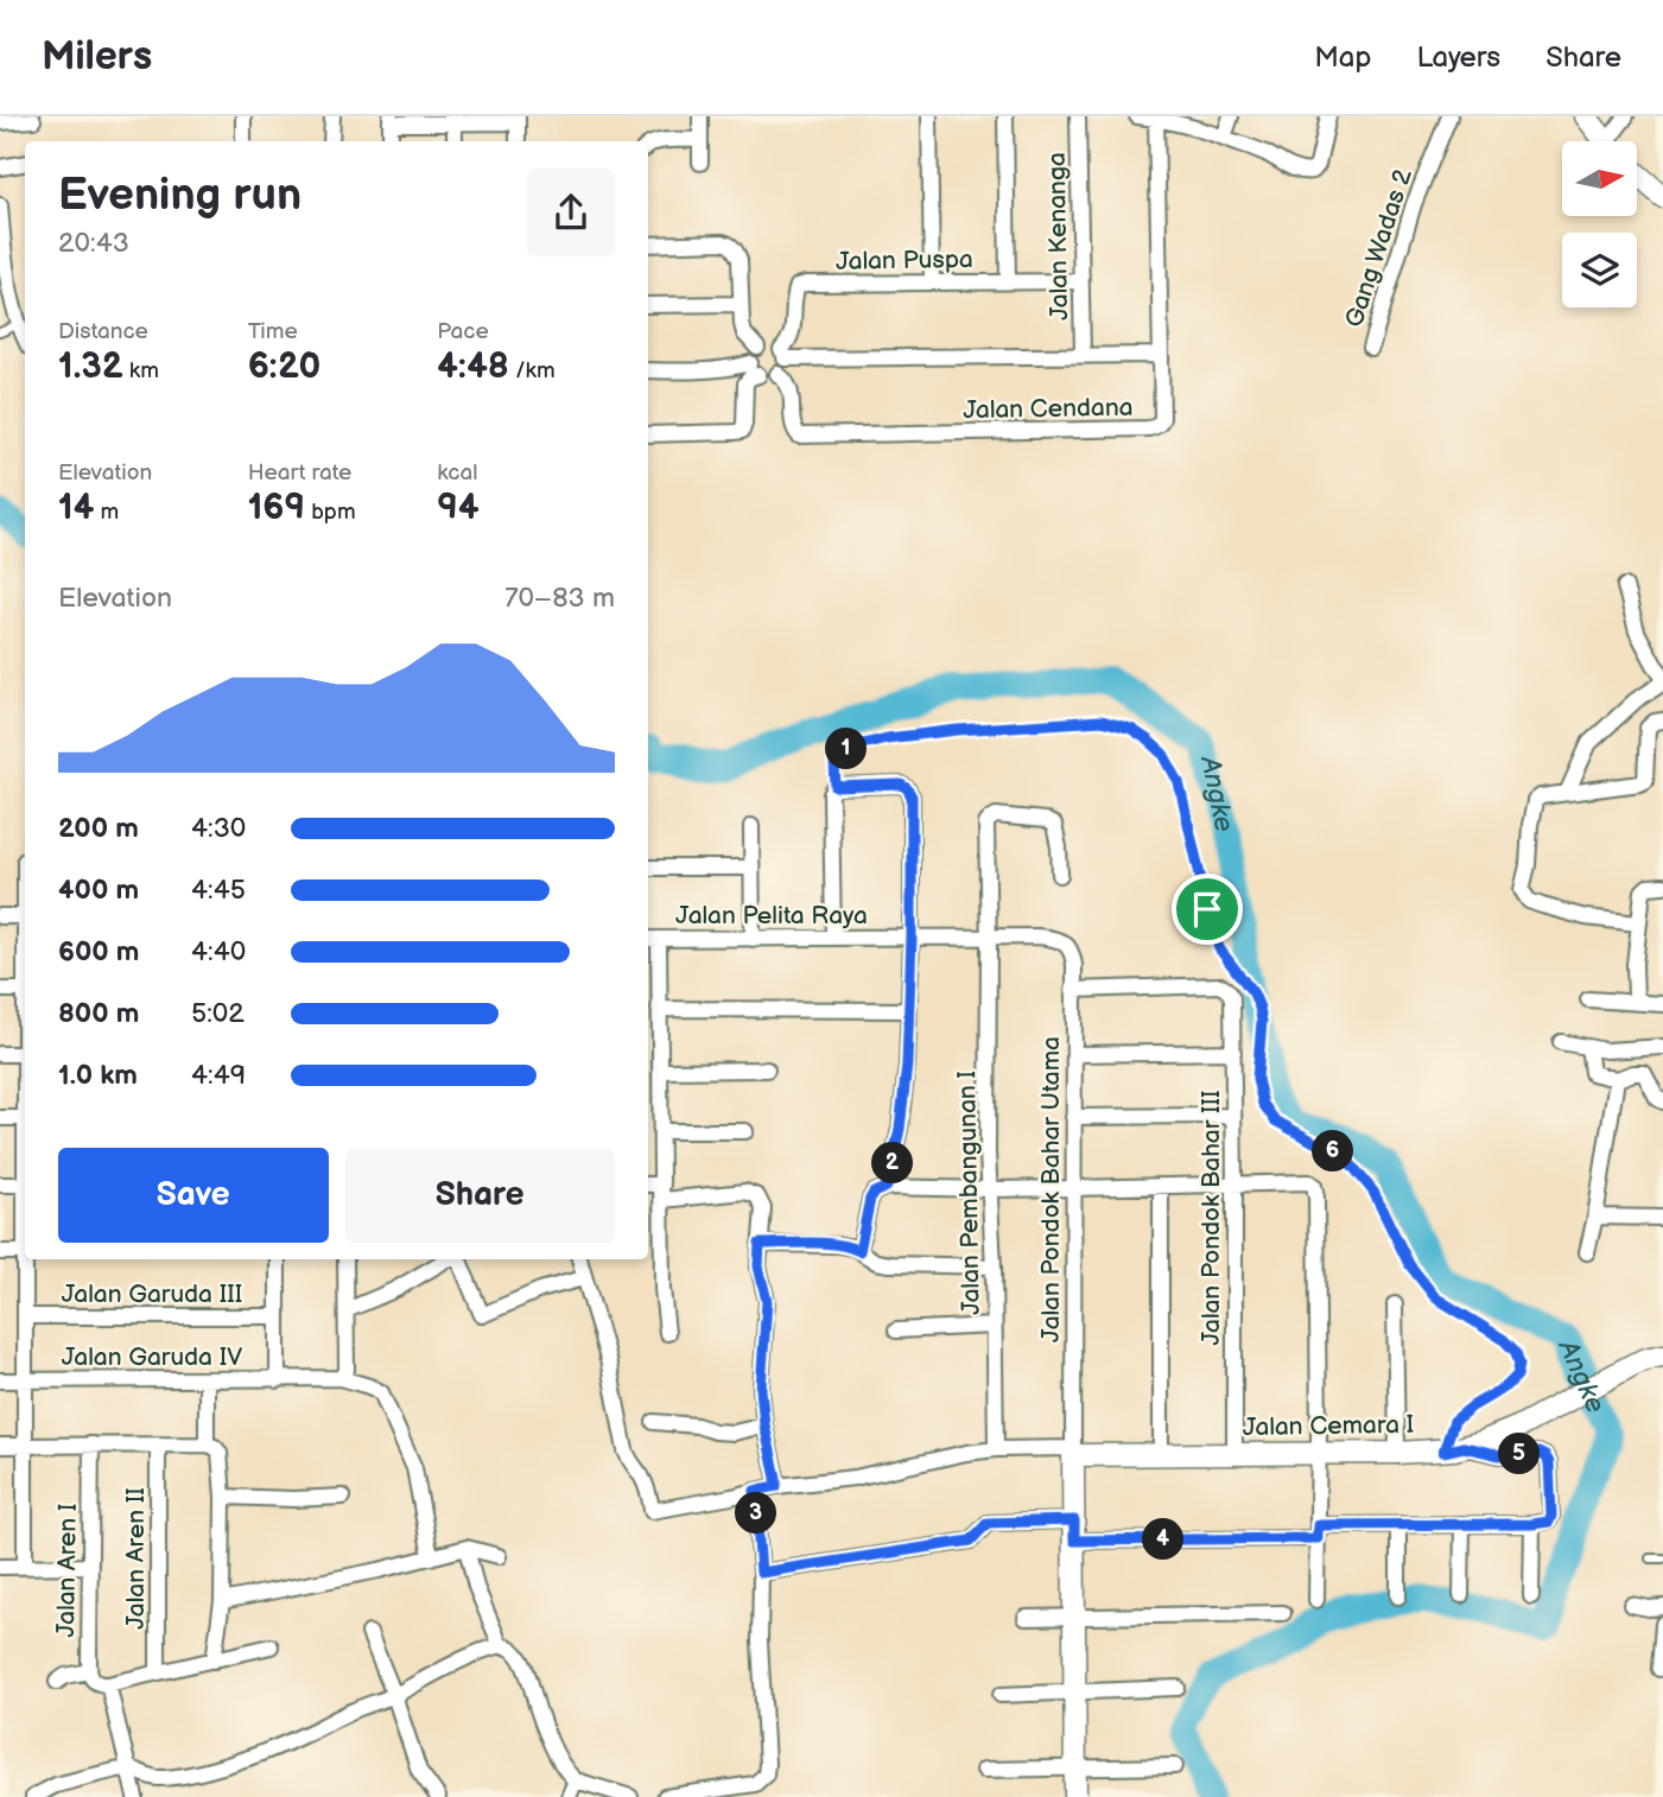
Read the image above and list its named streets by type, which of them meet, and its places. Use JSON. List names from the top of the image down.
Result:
{
  "streets": {
    "street": [
      "Jalan Kenanga",
      "Gang Wadas 2",
      "Jalan Puspa",
      "Jalan Cendana",
      "Jalan Pelita Raya",
      "Jalan Pondok Bahar Utama",
      "Jalan Pembangunan I",
      "Jalan Pondok Bahar III",
      "Jalan Garuda III",
      "Jalan Garuda IV",
      "Jalan Cemara I",
      "Jalan Aren II",
      "Jalan Aren I"
    ]
  },
  "crossings": [
    ["Jalan Kenanga", "Jalan Puspa"],
    ["Jalan Puspa", "Jalan Cendana"],
    ["Jalan Pelita Raya", "Jalan Pondok Bahar Utama"],
    ["Jalan Pelita Raya", "Jalan Pembangunan I"],
    ["Jalan Pondok Bahar Utama", "Jalan Pondok Bahar III"],
    ["Jalan Pondok Bahar Utama", "Jalan Cemara I"],
    ["Jalan Pembangunan I", "Jalan Cemara I"],
    ["Jalan Pondok Bahar III", "Jalan Cemara I"]
  ],
  "water": ["Angke"],
  "north": "right",
  "page": {
    "header": "Milers",
    "nav": ["Map", "Layers", "Share"],
    "heading": ["Evening run", "20:43"],
    "stats": [
      ["Distance", "1.32 km"],
      ["Time", "6:20"],
      ["Pace", "4:48 /km"],
      ["Elevation", "14 m"],
      ["Heart rate", "169 bpm"],
      ["kcal", "94"]
    ],
    "chart": ["Elevation", "70–83 m"],
    "pins": [
      "1",
      "6",
      "2",
      "5",
      "3",
      "4"
    ],
    "list": [
      {
        "name": "200 m",
        "note": "4:30"
      },
      {
        "name": "400 m",
        "note": "4:45"
      },
      {
        "name": "600 m",
        "note": "4:40"
      },
      {
        "name": "800 m",
        "note": "5:02"
      },
      {
        "name": "1.0 km",
        "note": "4:49"
      }
    ],
    "buttons": ["Save", "Share"]
  }
}
